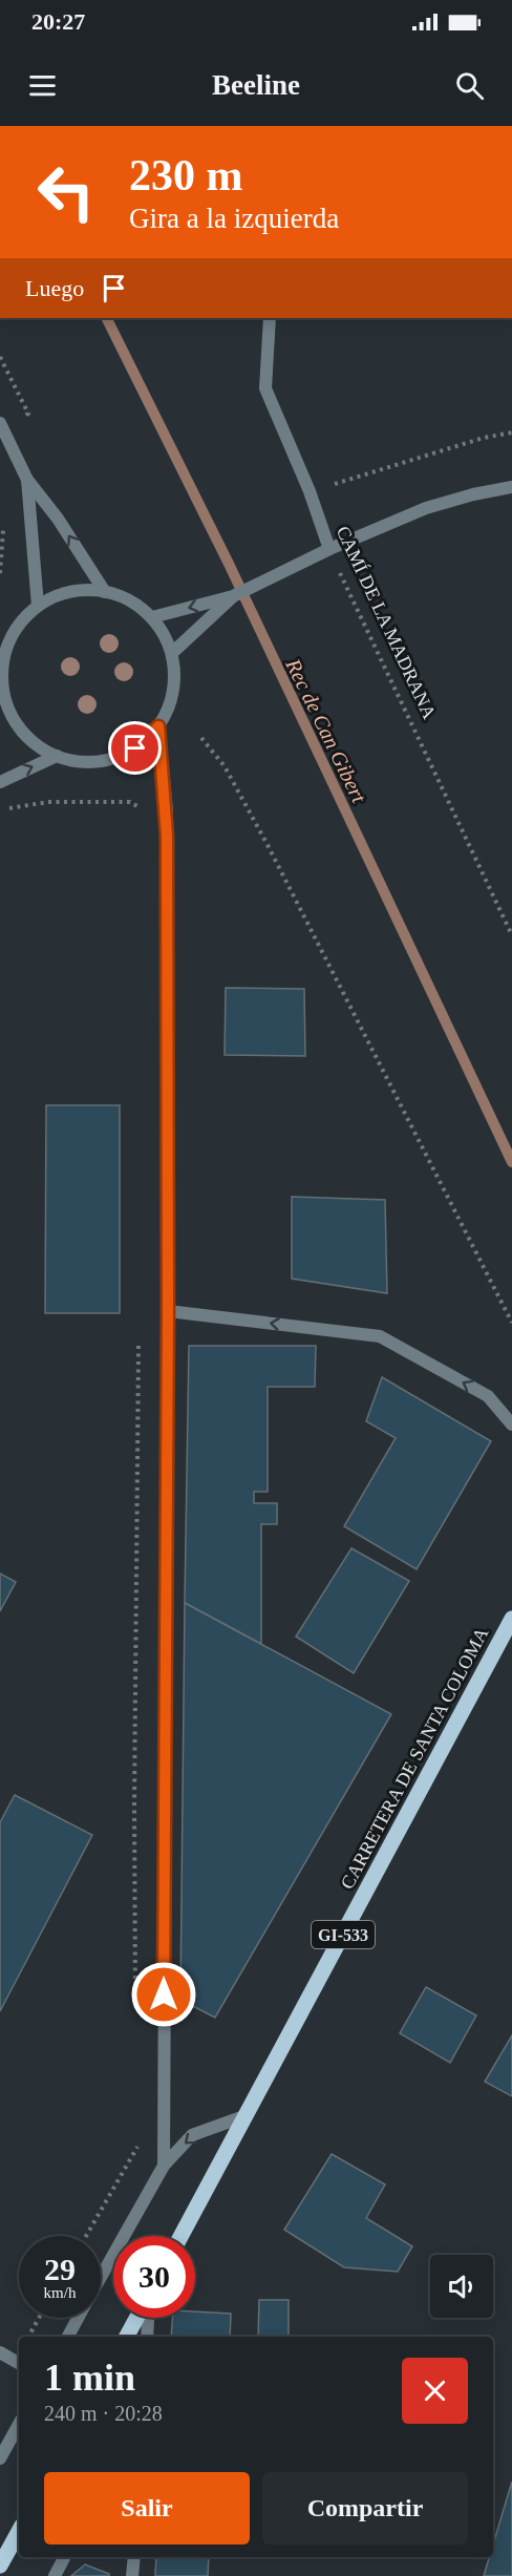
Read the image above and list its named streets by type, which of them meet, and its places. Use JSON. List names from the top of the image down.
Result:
{
  "streets": {
    "main road": ["CARRETERA DE SANTA COLOMA", "GI-533"],
    "street": ["CAMÍ DE LA MADRANA"]
  },
  "water": ["Rec de Can Gibert"],
  "page": {
    "status": "20:27",
    "header": "Beeline",
    "turn": ["230 m", "Gira a la izquierda"],
    "then": "Luego",
    "speed": "29 km/h",
    "limit": "30",
    "heading": ["1 min", "240 m · 20:28"],
    "buttons": ["Salir", "Compartir"]
  }
}
